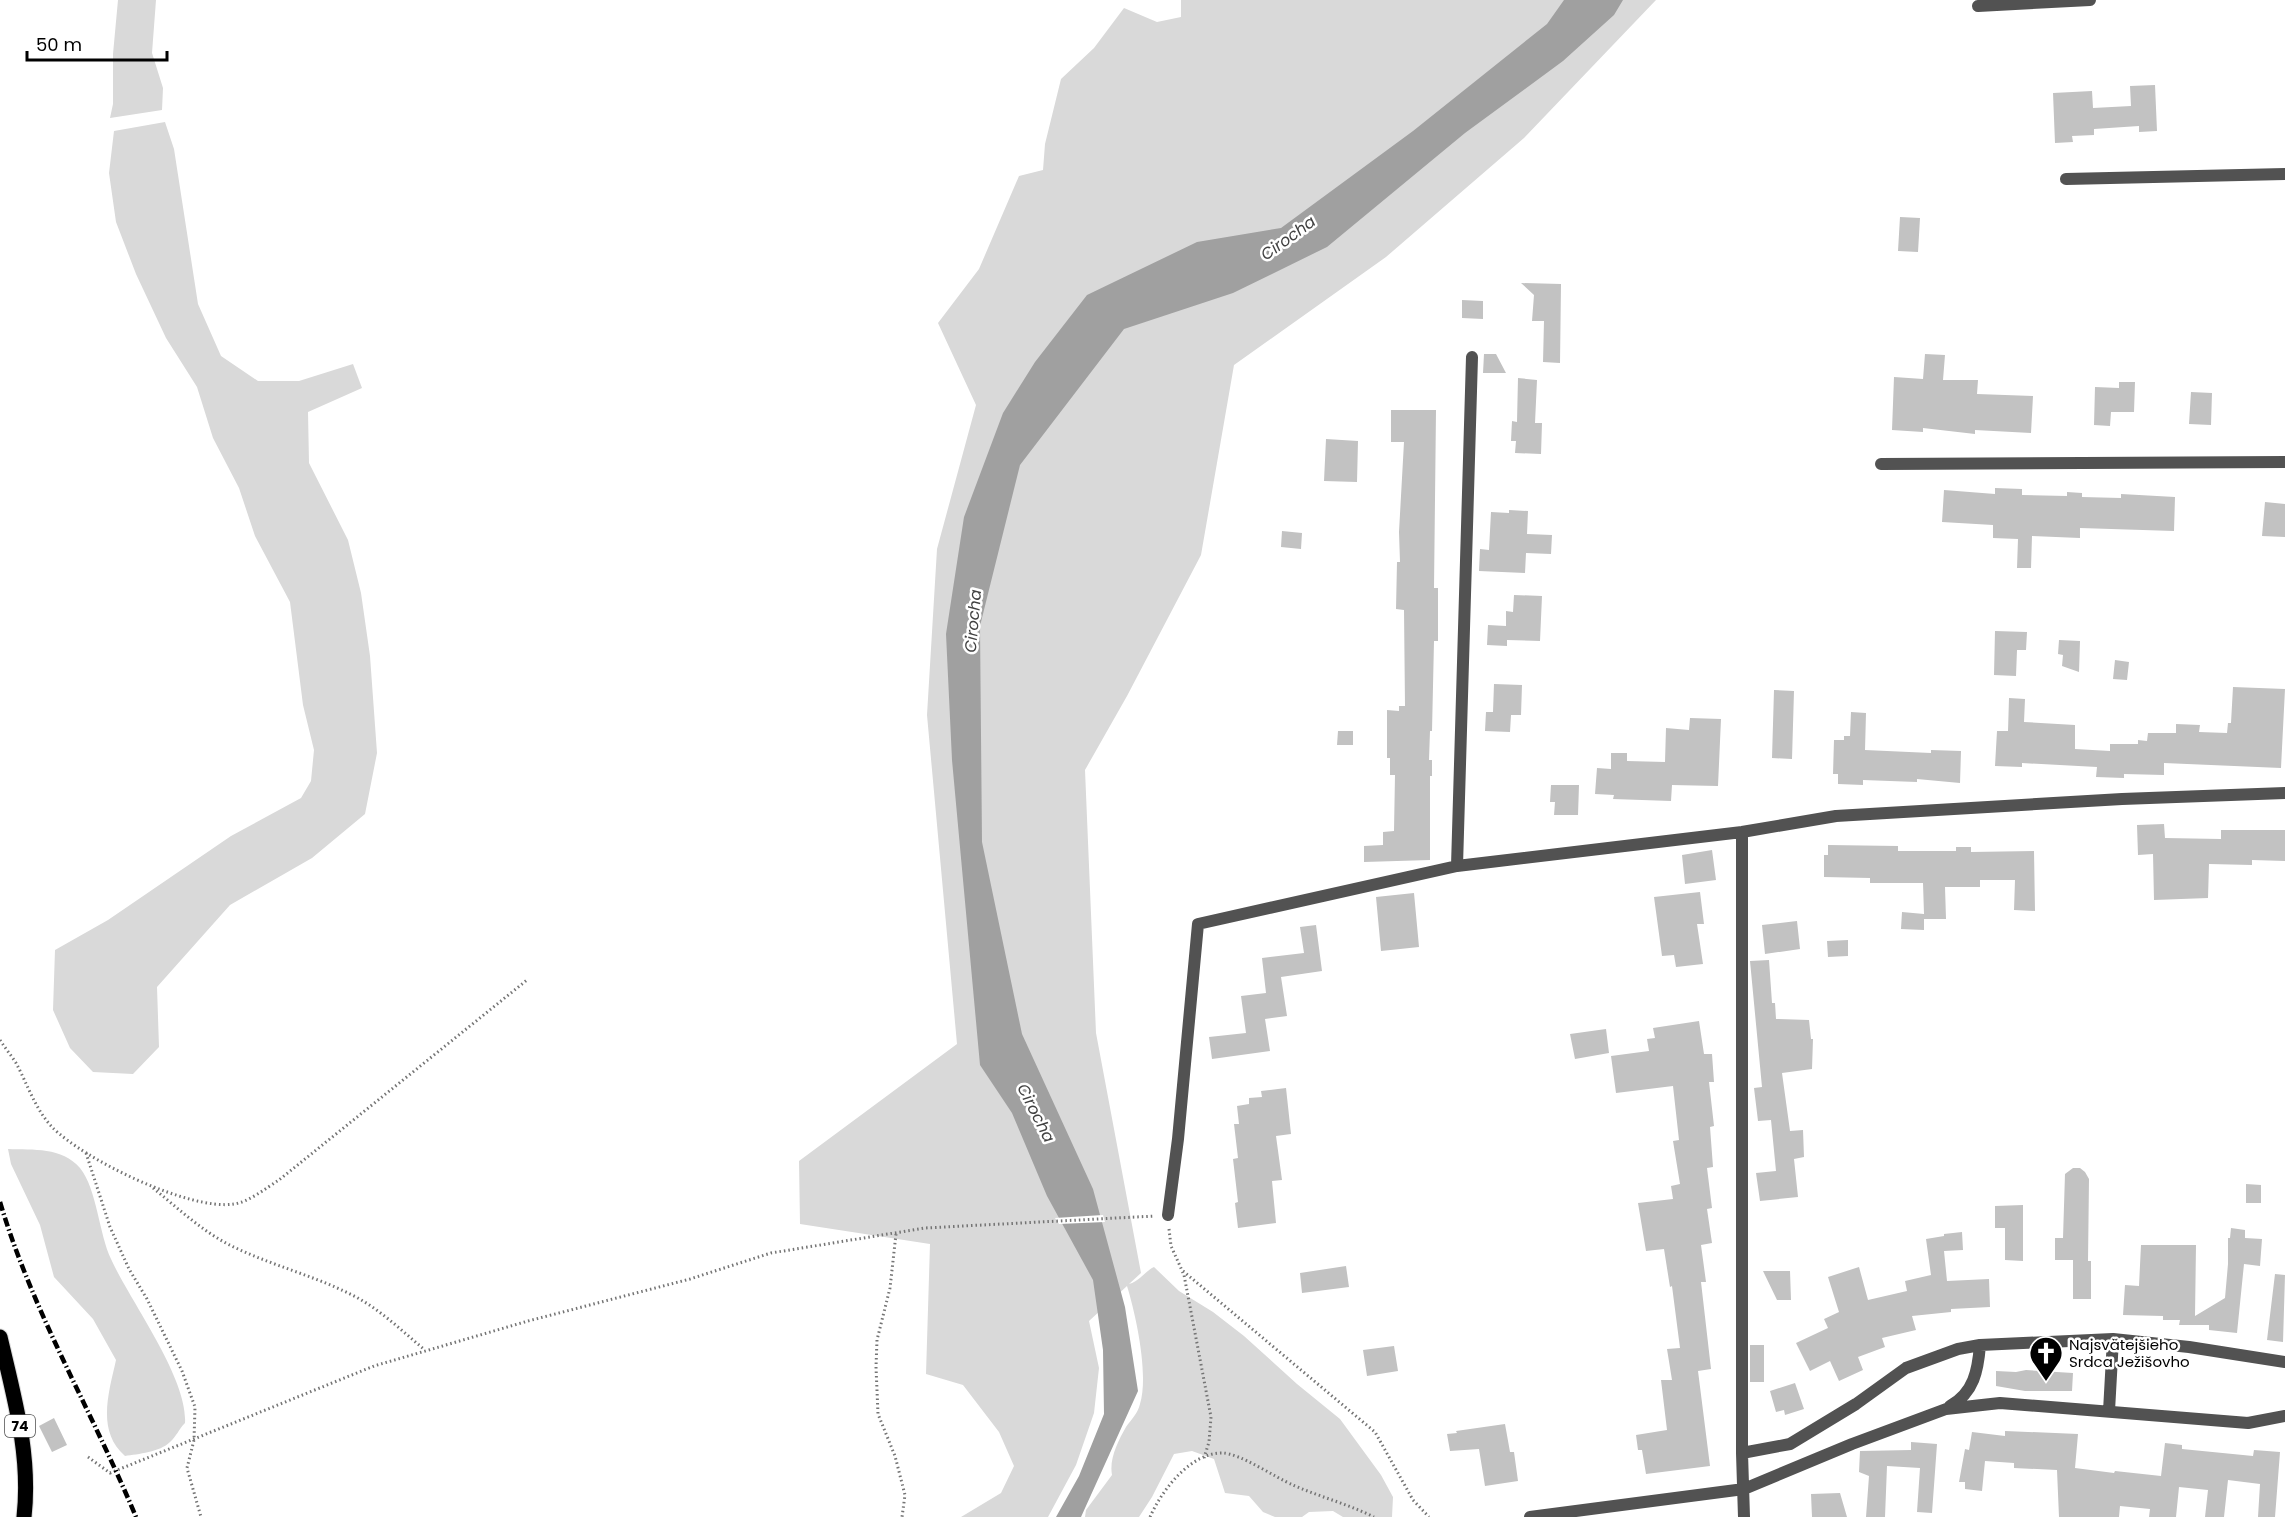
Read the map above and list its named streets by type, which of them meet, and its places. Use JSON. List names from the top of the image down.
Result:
{
  "streets": {
    "main road": ["74"]
  },
  "water": ["Cirocha"],
  "places": {
    "church": ["Najsvätejšieho Srdca Ježišovho"]
  },
  "scale_bar": "50 m"
}
